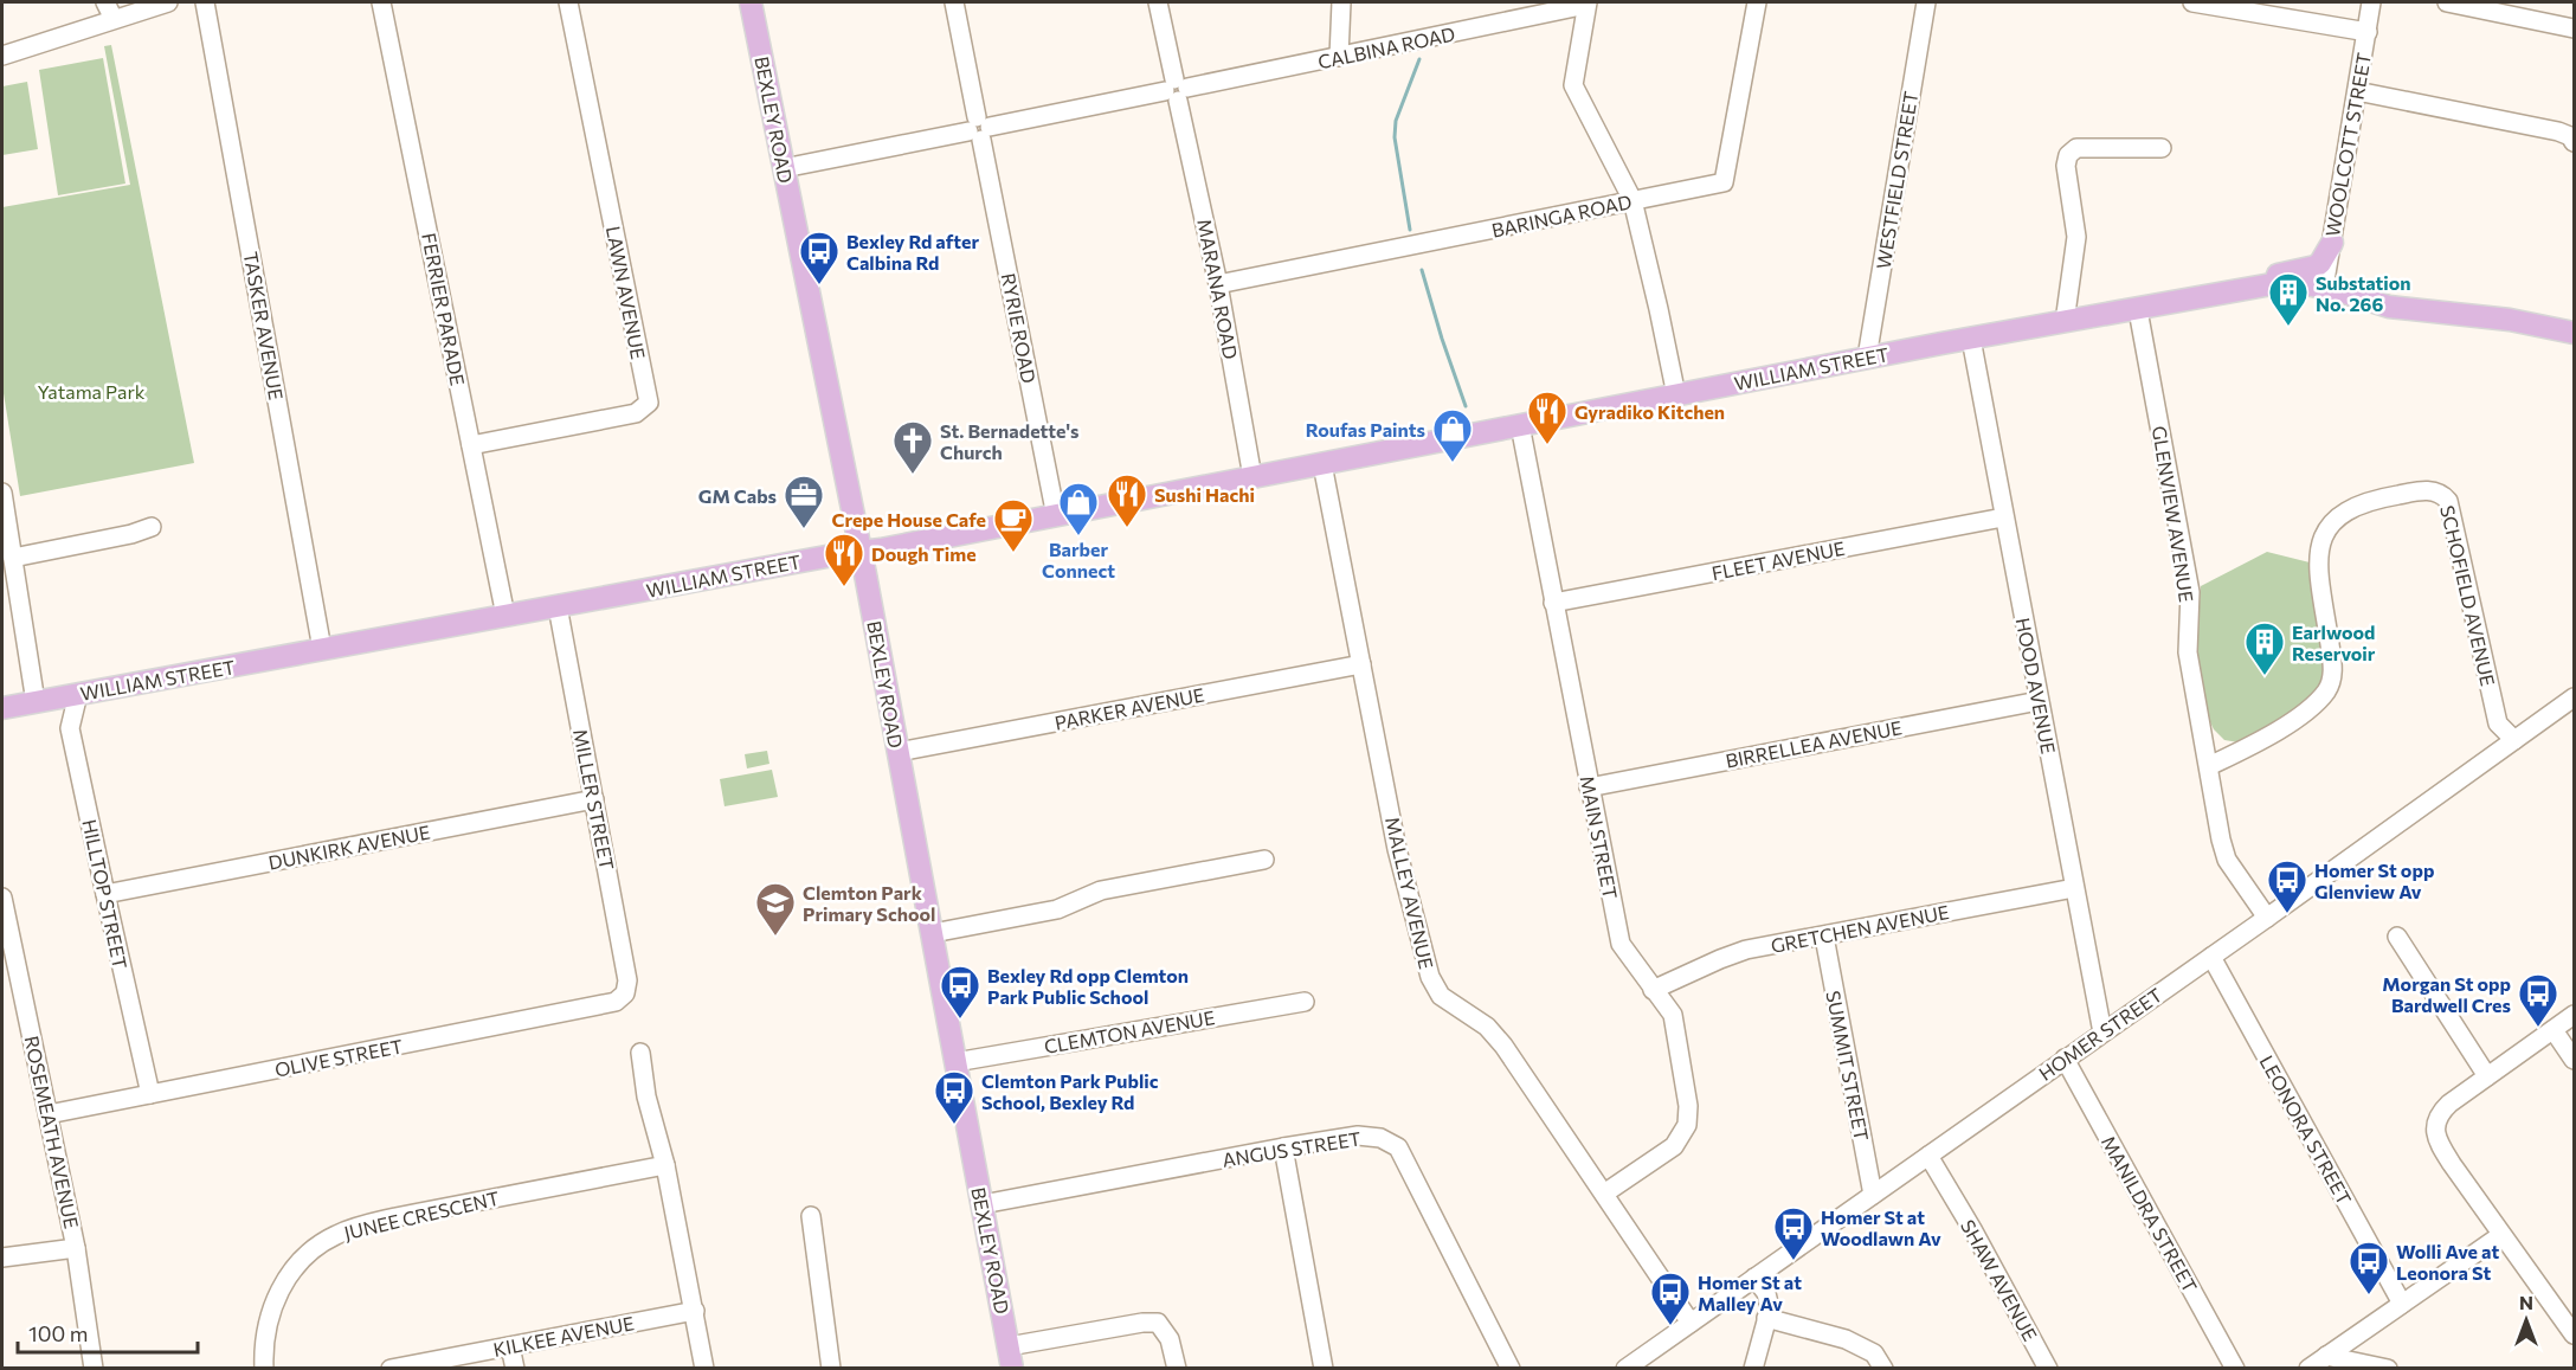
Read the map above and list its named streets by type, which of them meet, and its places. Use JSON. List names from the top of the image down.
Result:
{
  "streets": {
    "main road": ["BEXLEY ROAD", "WILLIAM STREET"],
    "street": [
      "CALBINA ROAD",
      "WOOLCOTT STREET",
      "WESTFIELD STREET",
      "BARINGA ROAD",
      "MARANA ROAD",
      "LAWN AVENUE",
      "FERRIER PARADE",
      "TASKER AVENUE",
      "RYRIE ROAD",
      "GLENVIEW AVENUE",
      "FLEET AVENUE",
      "SCHOFIELD AVENUE",
      "HOOD AVENUE",
      "PARKER AVENUE",
      "BIRRELLEA AVENUE",
      "MILLER STREET",
      "MAIN STREET",
      "DUNKIRK AVENUE",
      "MALLEY AVENUE",
      "HILLTOP STREET",
      "GRETCHEN AVENUE",
      "CLEMTON AVENUE",
      "HOMER STREET",
      "OLIVE STREET",
      "SUMMIT STREET",
      "LEONORA STREET",
      "ROSEMEATH AVENUE",
      "ANGUS STREET",
      "MANILDRA STREET",
      "JUNEE CRESCENT",
      "SHAW AVENUE",
      "KILKEE AVENUE"
    ]
  },
  "crossings": [
    ["CALBINA ROAD", "BEXLEY ROAD"],
    ["CALBINA ROAD", "MARANA ROAD"],
    ["CALBINA ROAD", "RYRIE ROAD"],
    ["BEXLEY ROAD", "WILLIAM STREET"],
    ["BEXLEY ROAD", "PARKER AVENUE"],
    ["BEXLEY ROAD", "CLEMTON AVENUE"],
    ["BEXLEY ROAD", "ANGUS STREET"],
    ["WOOLCOTT STREET", "WILLIAM STREET"],
    ["WESTFIELD STREET", "WILLIAM STREET"],
    ["BARINGA ROAD", "MARANA ROAD"],
    ["MARANA ROAD", "WILLIAM STREET"],
    ["LAWN AVENUE", "FERRIER PARADE"],
    ["FERRIER PARADE", "WILLIAM STREET"],
    ["TASKER AVENUE", "WILLIAM STREET"],
    ["RYRIE ROAD", "WILLIAM STREET"],
    ["WILLIAM STREET", "GLENVIEW AVENUE"],
    ["WILLIAM STREET", "HOOD AVENUE"],
    ["WILLIAM STREET", "MILLER STREET"],
    ["WILLIAM STREET", "MAIN STREET"],
    ["WILLIAM STREET", "MALLEY AVENUE"],
    ["WILLIAM STREET", "HILLTOP STREET"],
    ["GLENVIEW AVENUE", "SCHOFIELD AVENUE"],
    ["GLENVIEW AVENUE", "HOMER STREET"],
    ["FLEET AVENUE", "HOOD AVENUE"],
    ["FLEET AVENUE", "MAIN STREET"],
    ["SCHOFIELD AVENUE", "HOMER STREET"],
    ["HOOD AVENUE", "BIRRELLEA AVENUE"],
    ["HOOD AVENUE", "GRETCHEN AVENUE"],
    ["HOOD AVENUE", "HOMER STREET"],
    ["PARKER AVENUE", "MALLEY AVENUE"],
    ["BIRRELLEA AVENUE", "MAIN STREET"],
    ["MILLER STREET", "DUNKIRK AVENUE"],
    ["MILLER STREET", "OLIVE STREET"],
    ["MAIN STREET", "MALLEY AVENUE"],
    ["MAIN STREET", "GRETCHEN AVENUE"],
    ["DUNKIRK AVENUE", "HILLTOP STREET"],
    ["MALLEY AVENUE", "HOMER STREET"],
    ["HILLTOP STREET", "OLIVE STREET"],
    ["GRETCHEN AVENUE", "SUMMIT STREET"],
    ["HOMER STREET", "SUMMIT STREET"],
    ["HOMER STREET", "LEONORA STREET"],
    ["HOMER STREET", "MANILDRA STREET"],
    ["HOMER STREET", "SHAW AVENUE"],
    ["OLIVE STREET", "ROSEMEATH AVENUE"]
  ],
  "parks": ["Yatama Park"],
  "places": {
    "bus stop": [
      "Bexley Rd after Calbina Rd",
      "Homer St opp Glenview Av",
      "Bexley Rd opp Clemton Park Public School",
      "Morgan St opp Bardwell Cres",
      "Clemton Park Public School, Bexley Rd",
      "Homer St at Woodlawn Av",
      "Wolli Ave at Leonora St",
      "Homer St at Malley Av"
    ],
    "building": ["Substation No. 266", "Earlwood Reservoir"],
    "restaurant": ["Gyradiko Kitchen", "Sushi Hachi", "Dough Time"],
    "shop": ["Roufas Paints", "Barber Connect"],
    "church": ["St. Bernadette's Church"],
    "office": ["GM Cabs"],
    "cafe": ["Crepe House Cafe"],
    "school or university": ["Clemton Park Primary School"]
  },
  "scale_bar": "100 m",
  "north": "top"
}
